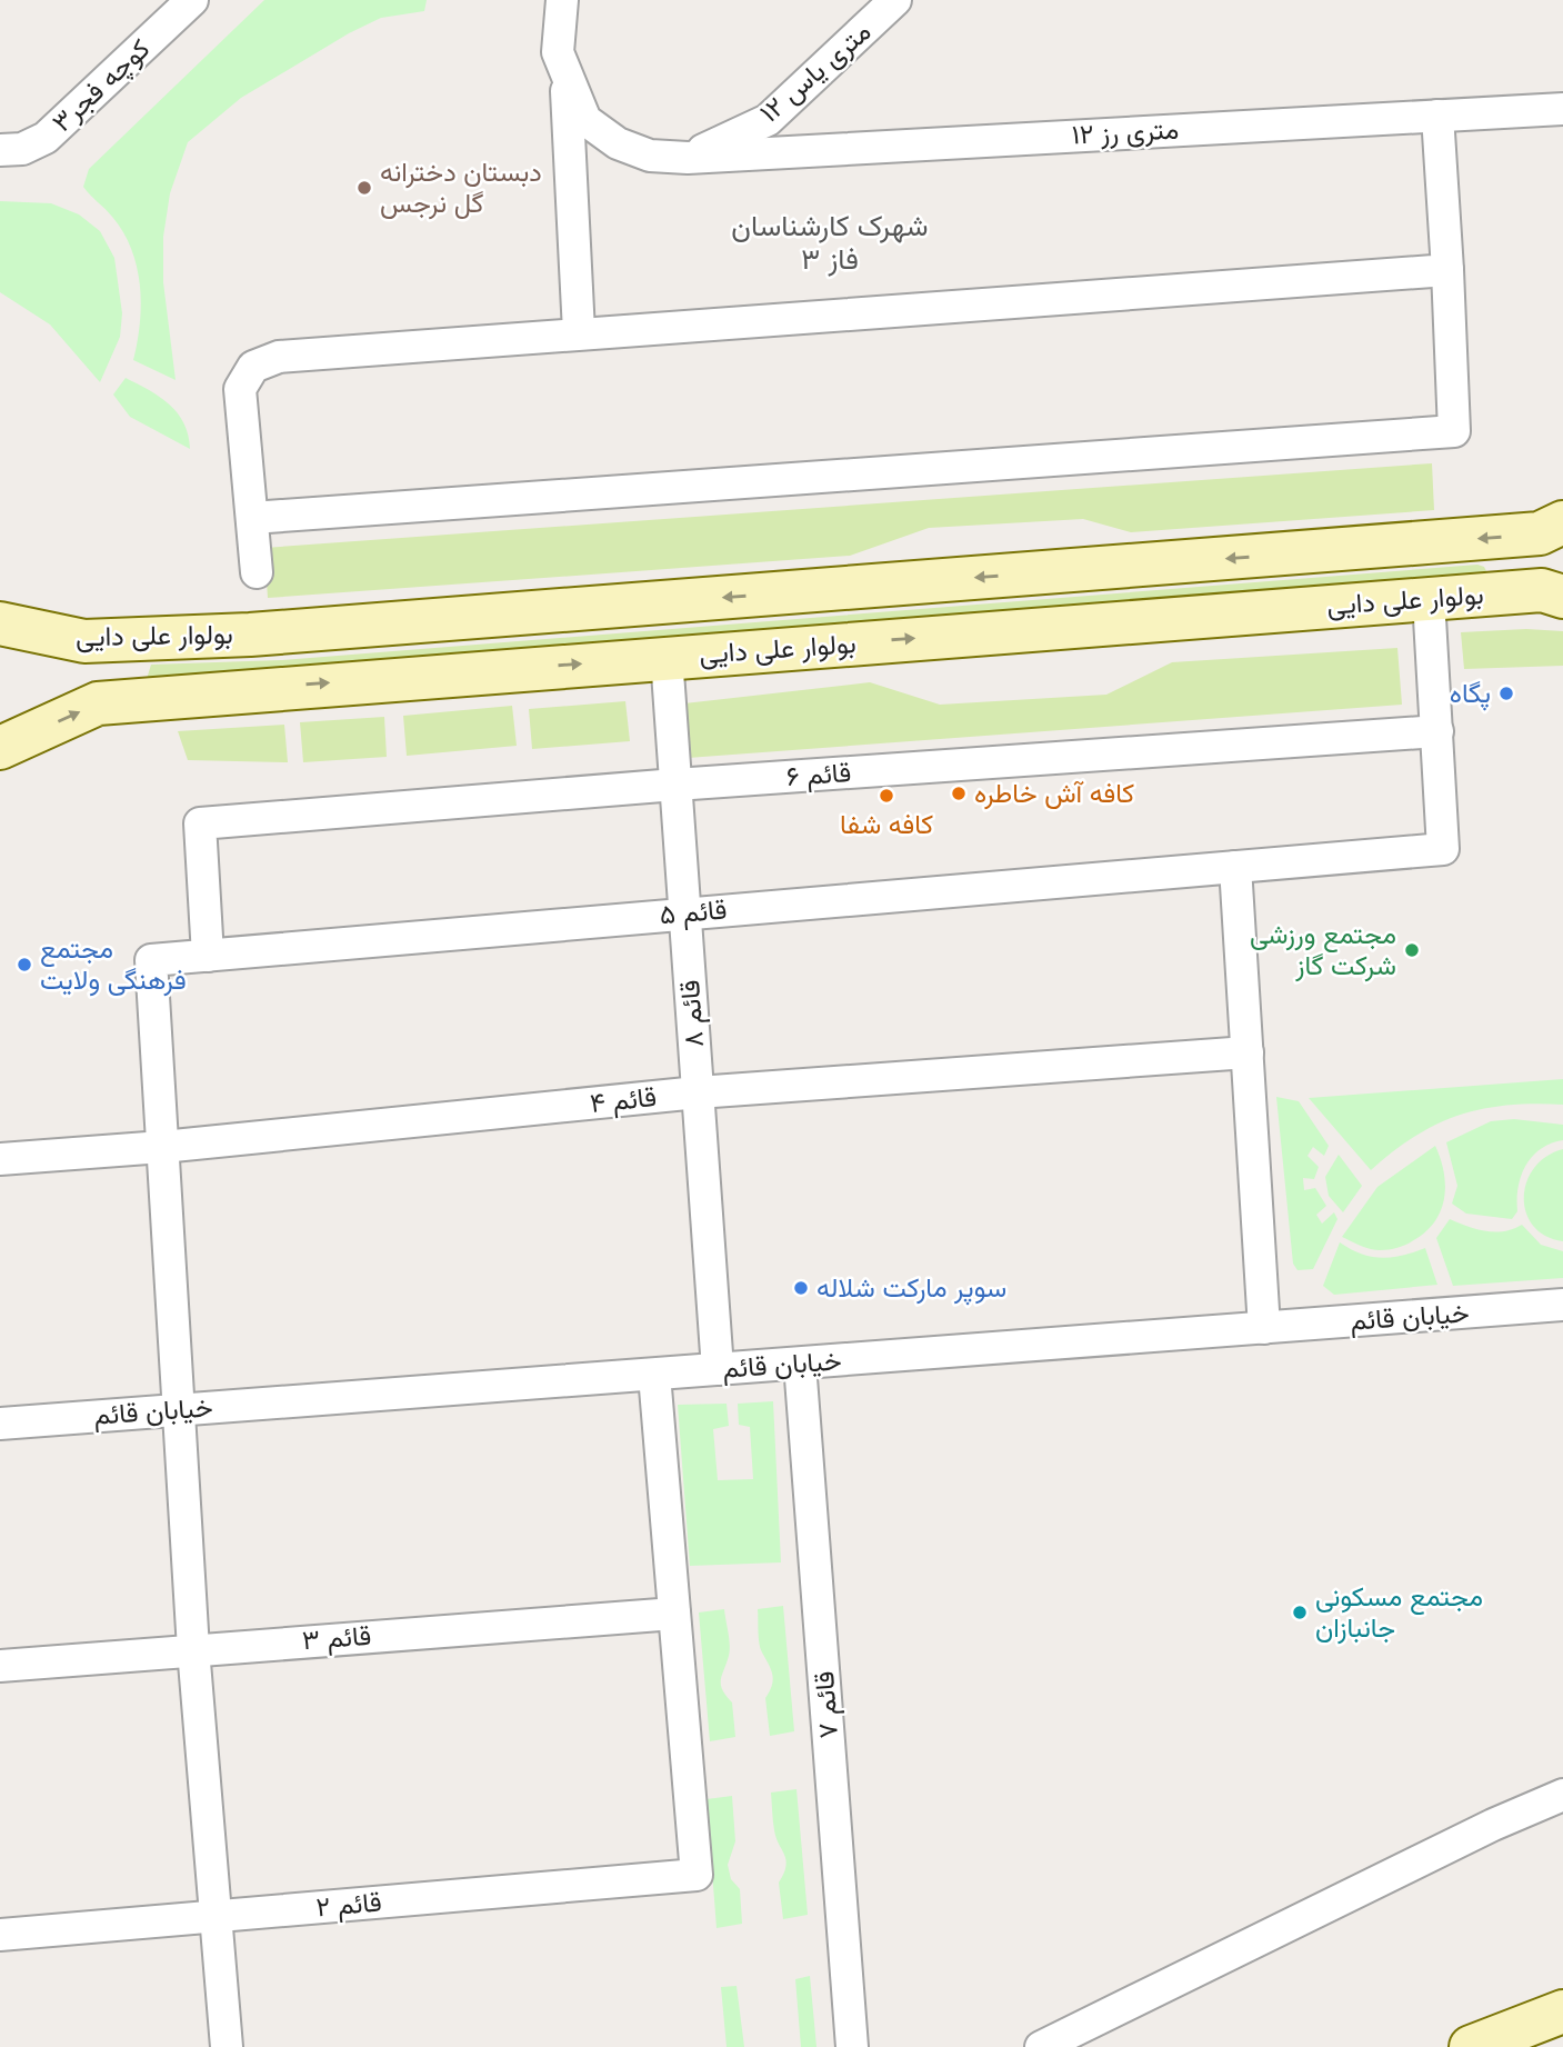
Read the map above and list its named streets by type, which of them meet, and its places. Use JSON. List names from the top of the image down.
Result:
{
  "streets": {
    "main road": ["بولوار علی دایی"],
    "street": [
      "۱۲ متری یاس",
      "کوچه فجر۳",
      "۱۲ متری رز",
      "قائم ۶",
      "قائم ۵",
      "قائم ۸",
      "قائم ۴",
      "خیابان قائم",
      "قائم ۳",
      "قائم ۷",
      "قائم ۲"
    ]
  },
  "crossings": [
    ["۱۲ متری یاس", "۱۲ متری رز"],
    ["بولوار علی دایی", "قائم ۸"],
    ["قائم ۶", "قائم ۵"],
    ["قائم ۶", "قائم ۸"],
    ["قائم ۵", "قائم ۸"],
    ["قائم ۵", "قائم ۴"],
    ["قائم ۸", "قائم ۴"],
    ["قائم ۸", "خیابان قائم"],
    ["خیابان قائم", "قائم ۷"],
    ["قائم ۳", "قائم ۲"]
  ],
  "districts": ["شهرک کارشناسان فاز ٣"],
  "places": [
    "دبستان دخترانه گل نرجس",
    "پگاه",
    "کافه آش خاطره",
    "کافه شفا",
    "مجتمع ورزشی شرکت گاز",
    "مجتمع فرهنگی ولایت",
    "سوپر مارکت شلاله",
    "مجتمع مسکونی جانبازان"
  ]
}
